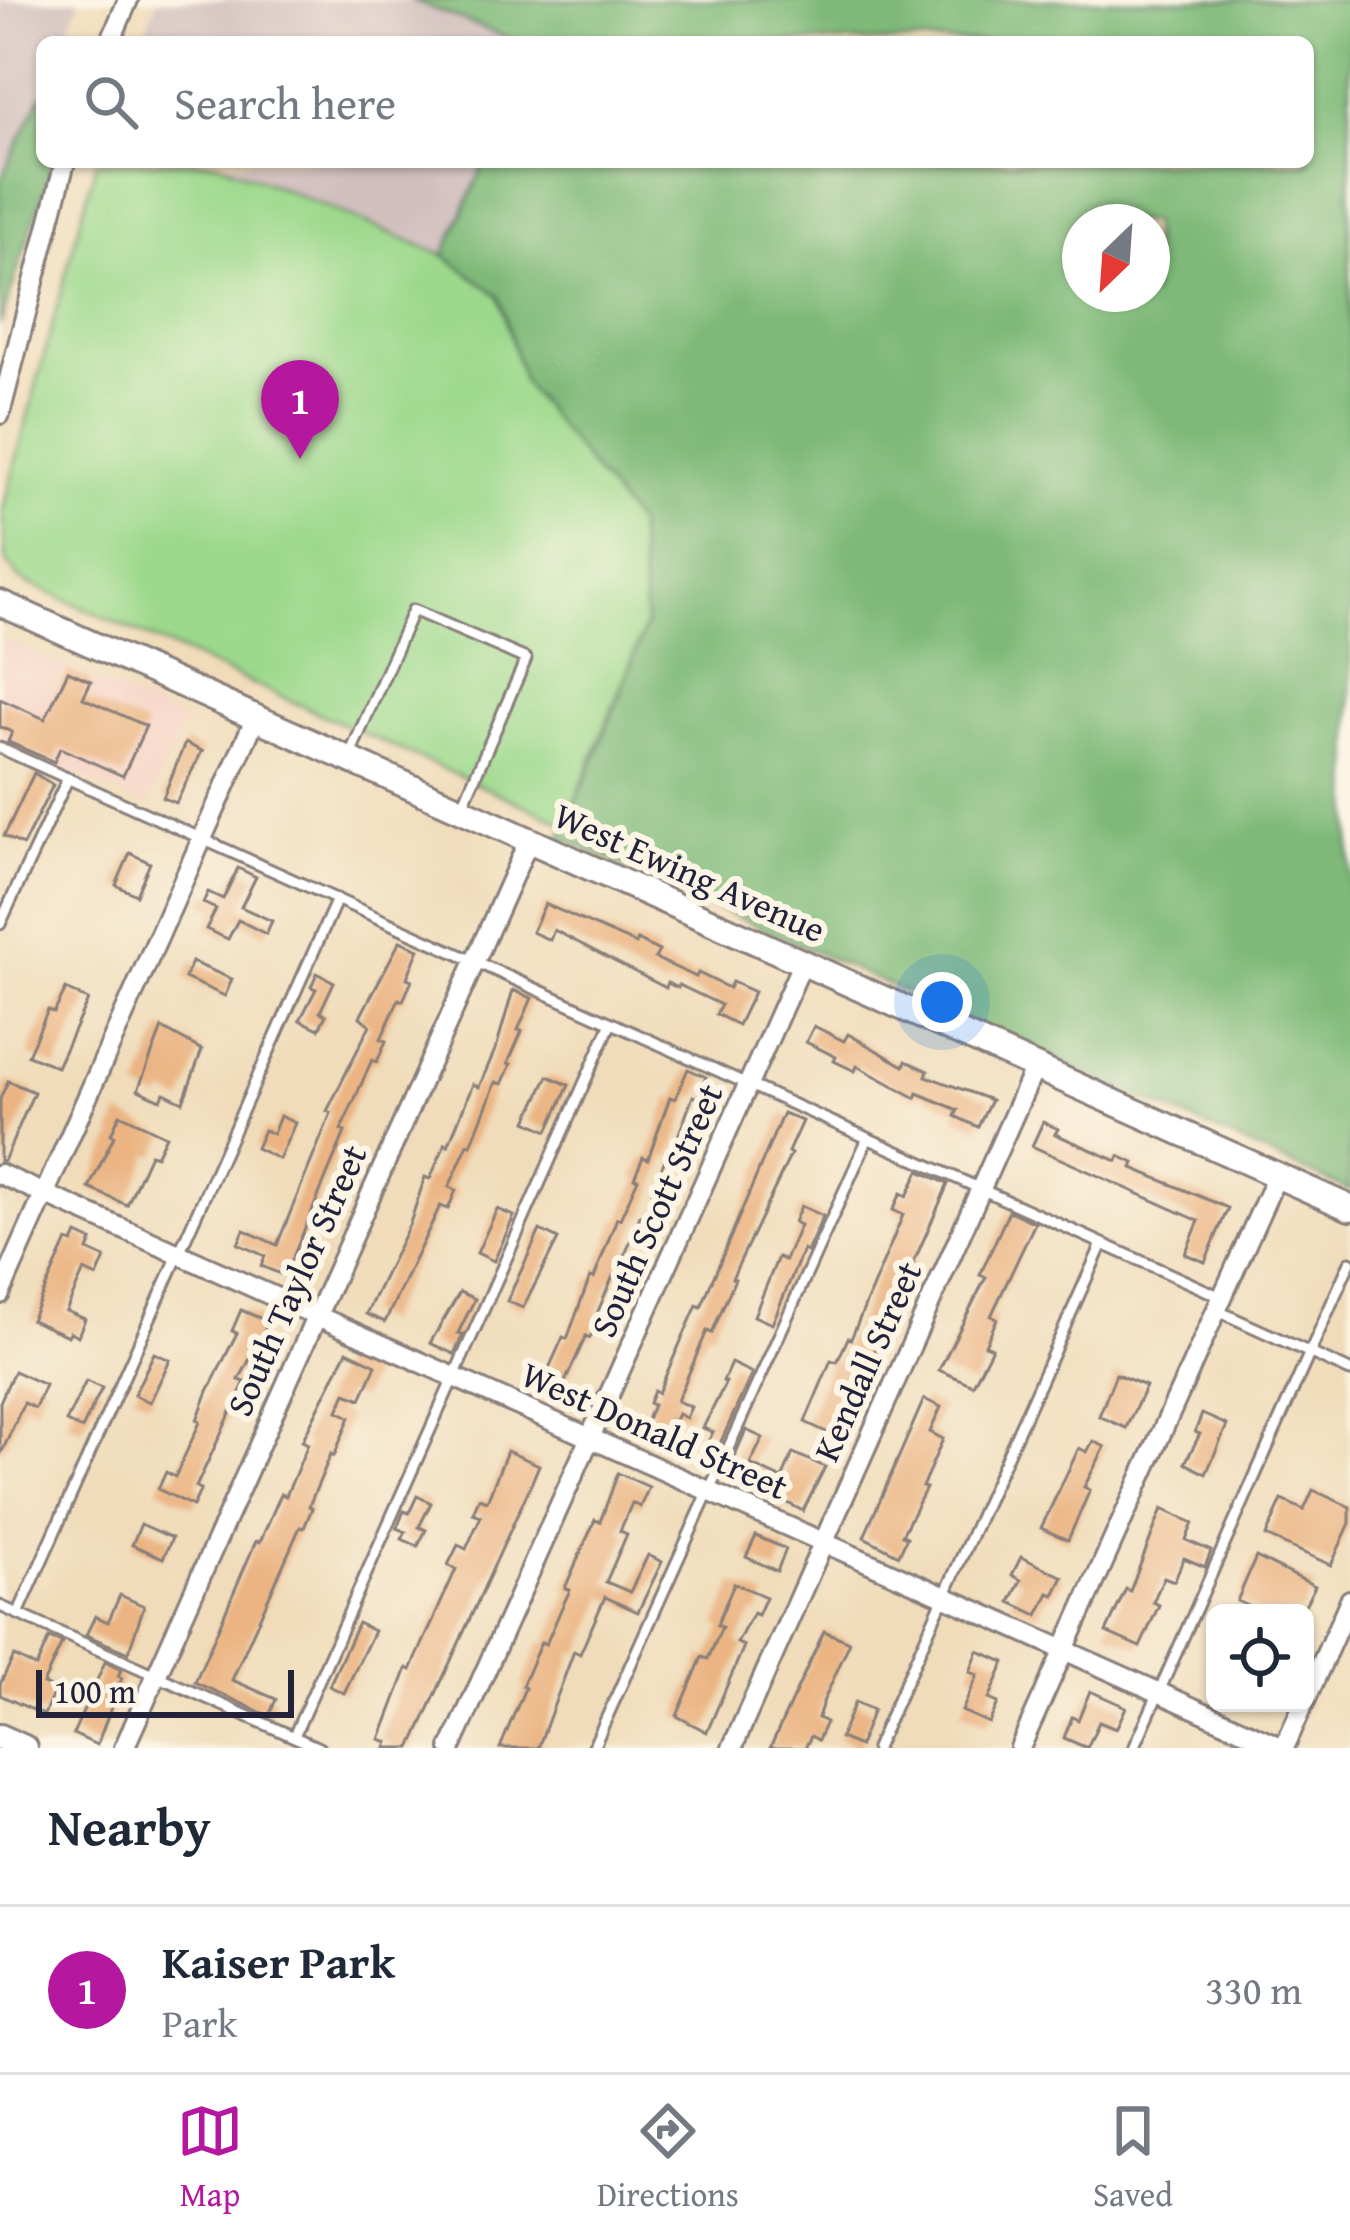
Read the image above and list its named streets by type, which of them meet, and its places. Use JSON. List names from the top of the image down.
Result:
{
  "streets": {
    "street": [
      "West Ewing Avenue",
      "South Scott Street",
      "South Taylor Street",
      "Kendall Street",
      "West Donald Street"
    ]
  },
  "crossings": [
    ["West Ewing Avenue", "South Scott Street"],
    ["West Ewing Avenue", "South Taylor Street"],
    ["West Ewing Avenue", "Kendall Street"],
    ["South Scott Street", "West Donald Street"],
    ["South Taylor Street", "West Donald Street"],
    ["Kendall Street", "West Donald Street"]
  ],
  "scale_bar": "100 m",
  "north": "bottom left",
  "page": {
    "search": "Search here",
    "pins": "1",
    "scale": "100 m",
    "heading": "Nearby",
    "list": [
      {
        "mark": "1",
        "name": "Kaiser Park",
        "note": "Park",
        "value": "330 m"
      }
    ],
    "nav": ["Map", "Directions", "Saved"]
  }
}
